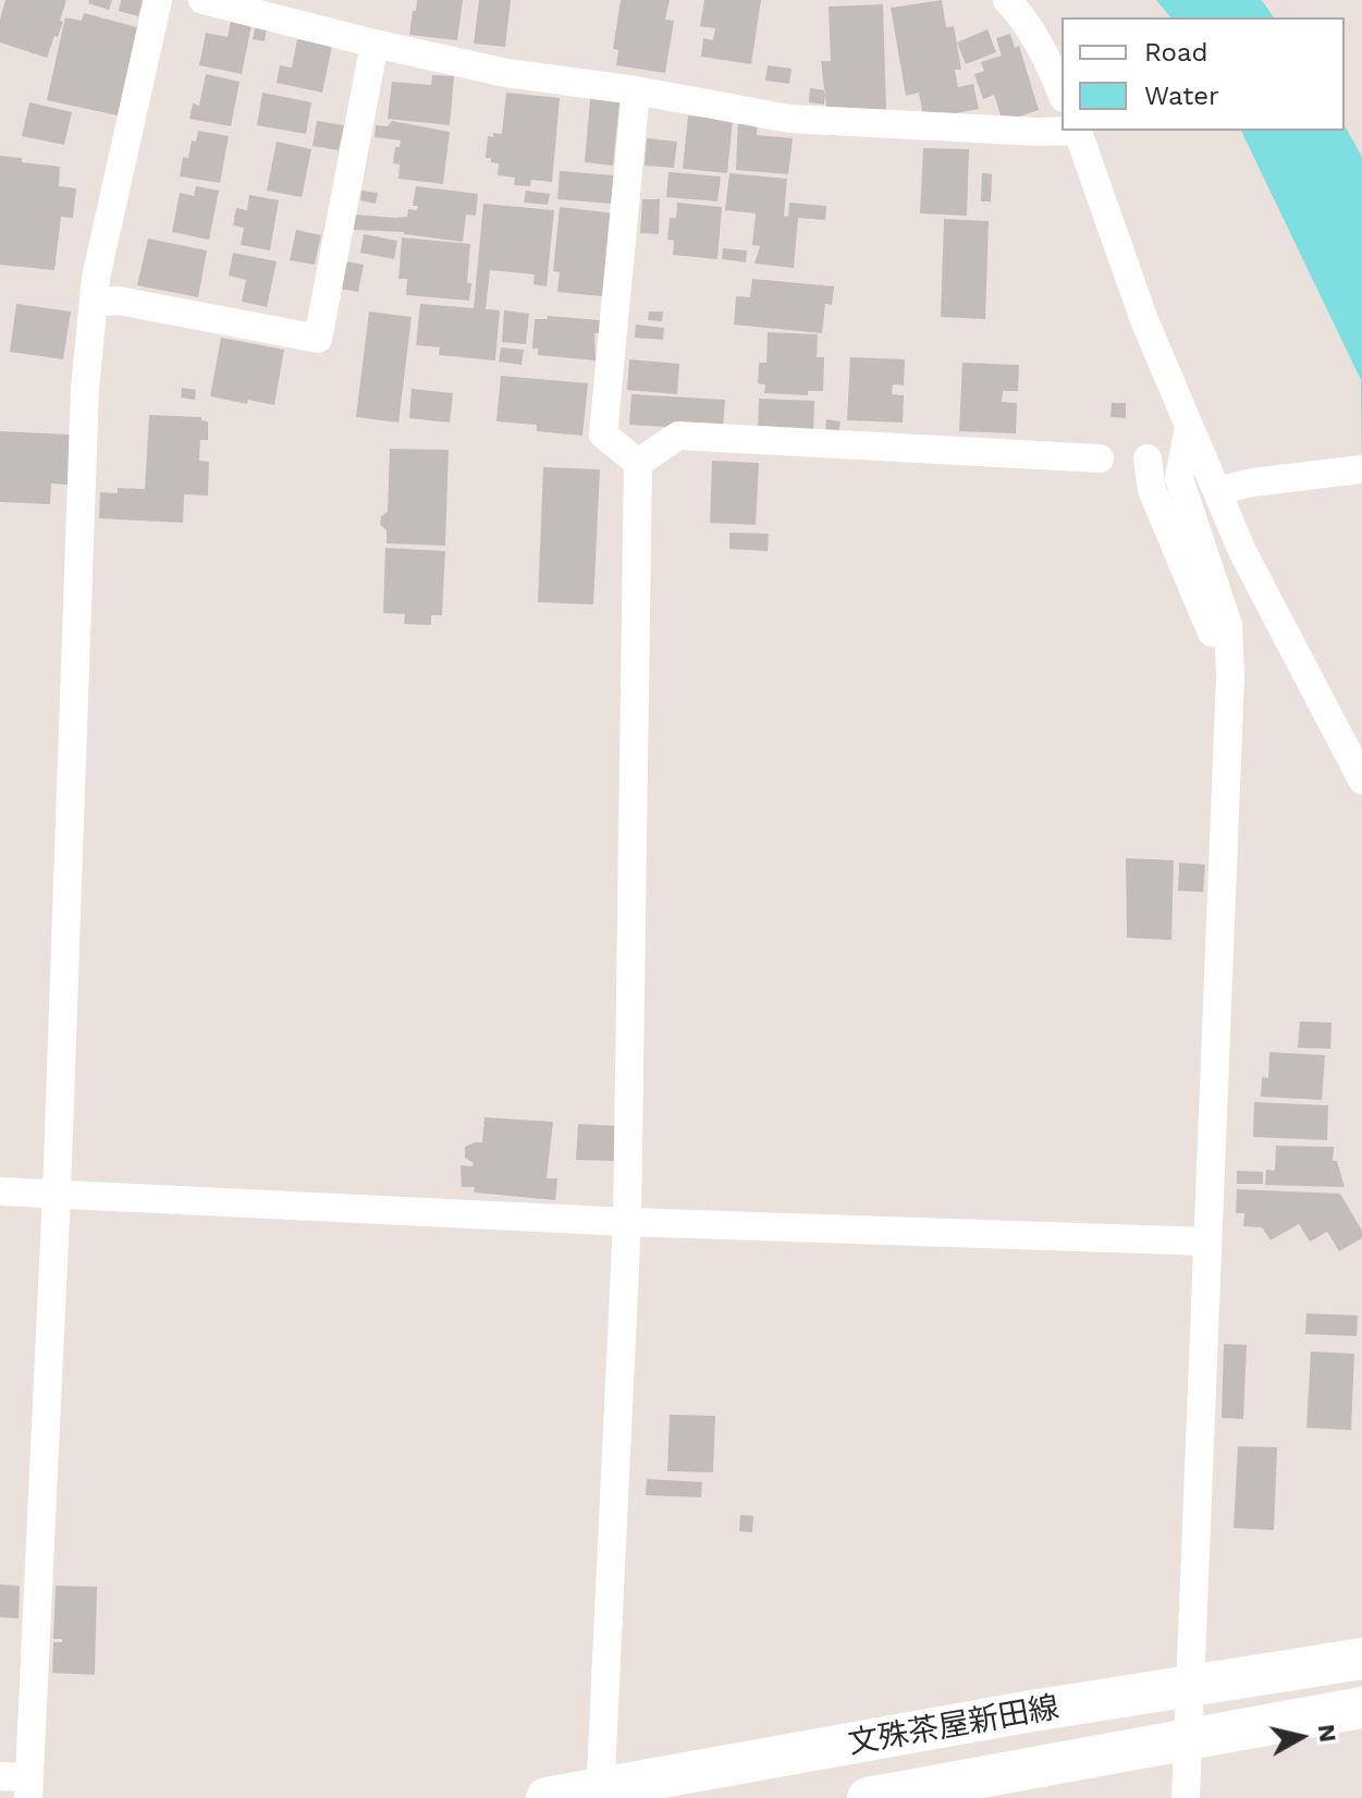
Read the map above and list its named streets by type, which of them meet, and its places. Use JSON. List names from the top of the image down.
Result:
{
  "streets": {
    "main road": ["文殊茶屋新田線"]
  },
  "legend": ["Road", "Water"],
  "north": "right"
}
